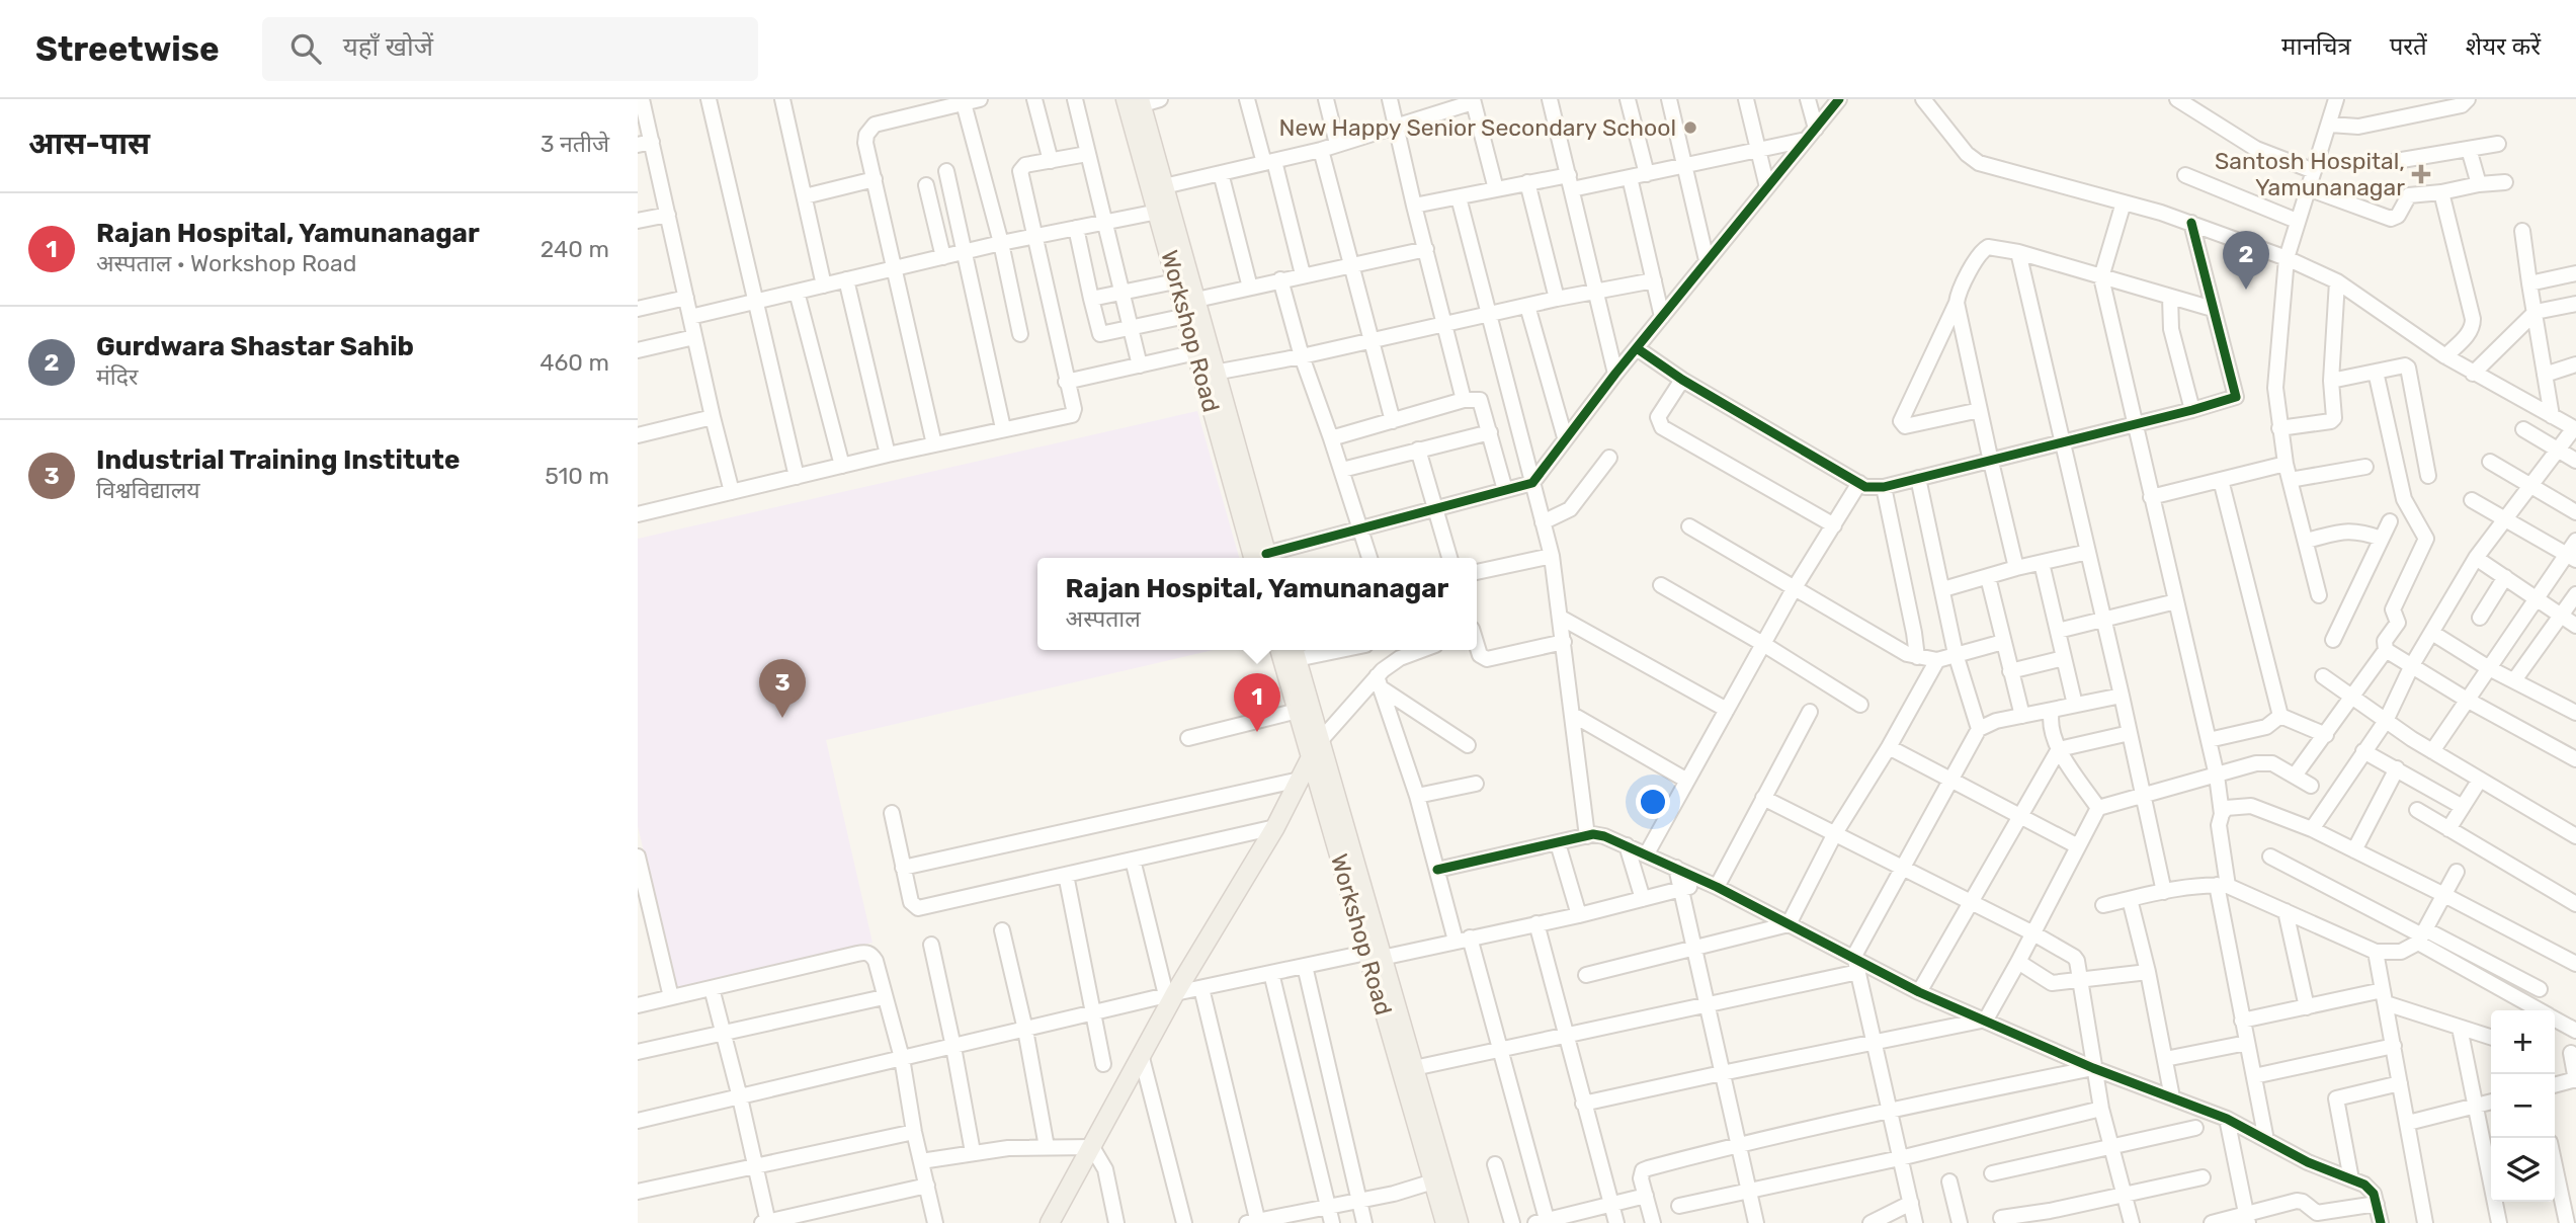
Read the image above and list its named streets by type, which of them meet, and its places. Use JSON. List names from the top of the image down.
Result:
{
  "streets": {
    "main road": ["Workshop Road"]
  },
  "places": {
    "other": ["New Happy Senior Secondary School"],
    "health": ["Santosh Hospital, Yamunanagar"]
  },
  "page": {
    "header": "Streetwise",
    "search": "यहाँ खोजें",
    "nav": ["मानचित्र", "परतें", "शेयर करें"],
    "heading": ["आस-पास", "3 नतीजे"],
    "list": [
      {
        "mark": "1",
        "name": "Rajan Hospital, Yamunanagar",
        "note": "अस्पताल · Workshop Road",
        "value": "240 m"
      },
      {
        "mark": "2",
        "name": "Gurdwara Shastar Sahib",
        "note": "मंदिर",
        "value": "460 m"
      },
      {
        "mark": "3",
        "name": "Industrial Training Institute",
        "note": "विश्वविद्यालय",
        "value": "510 m"
      }
    ],
    "pins": ["2", "3", "1"],
    "popup": ["Rajan Hospital, Yamunanagar", "अस्पताल"],
    "map_buttons": ["+", "−"]
  }
}
